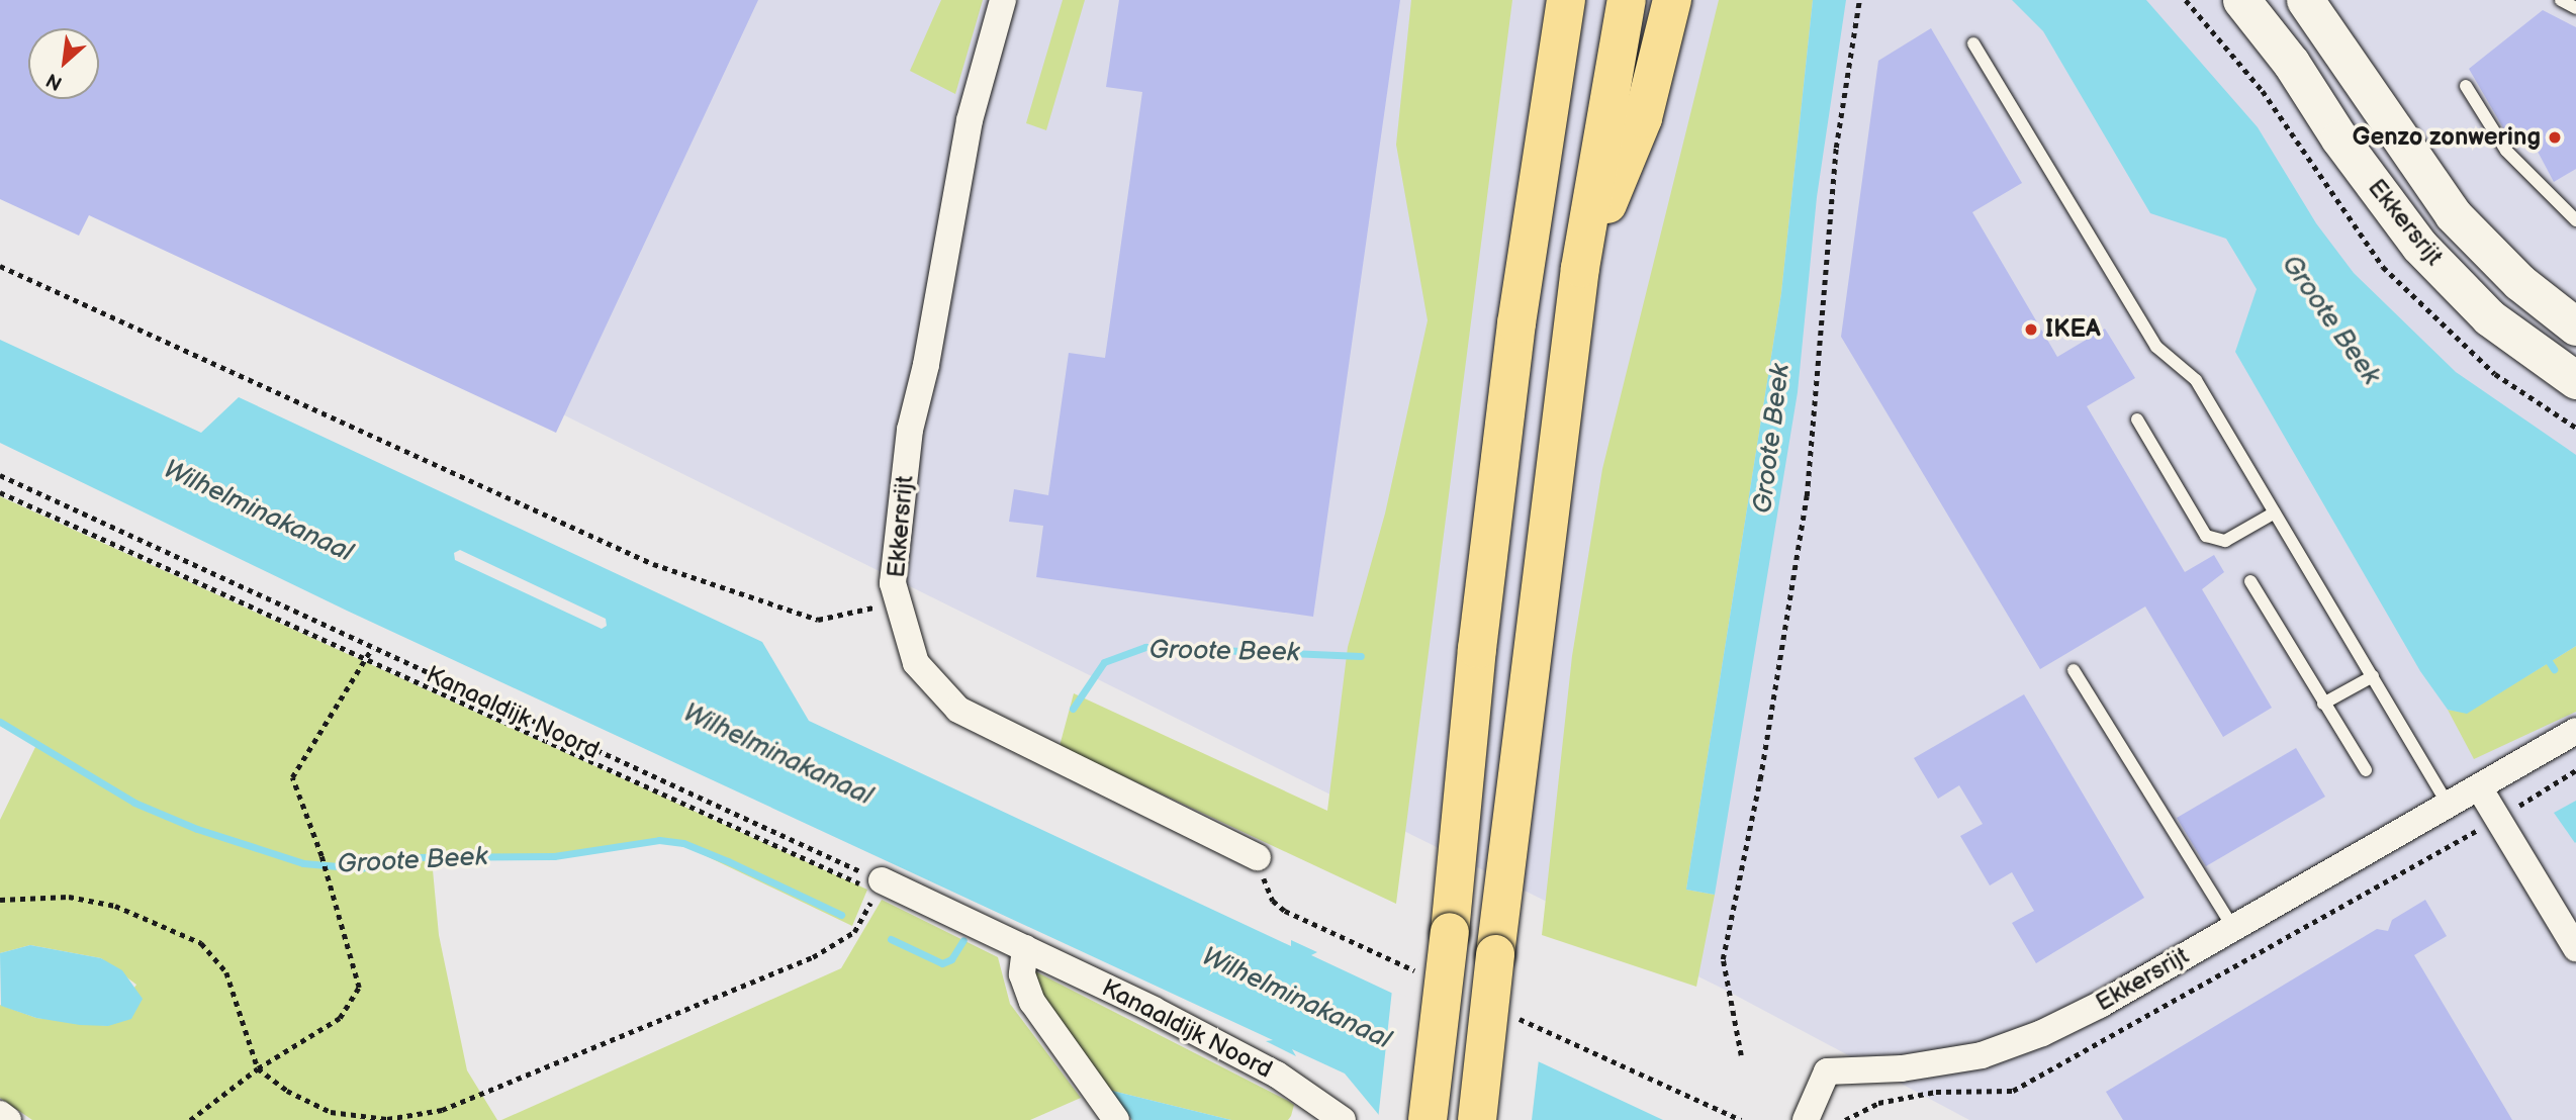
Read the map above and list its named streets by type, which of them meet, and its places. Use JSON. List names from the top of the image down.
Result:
{
  "streets": {
    "main road": ["Ekkersrijt"],
    "street": ["Kanaaldijk Noord"]
  },
  "water": ["Groote Beek", "Wilhelminakanaal"],
  "places": ["Genzo zonwering", "IKEA"],
  "north": "bottom left"
}
